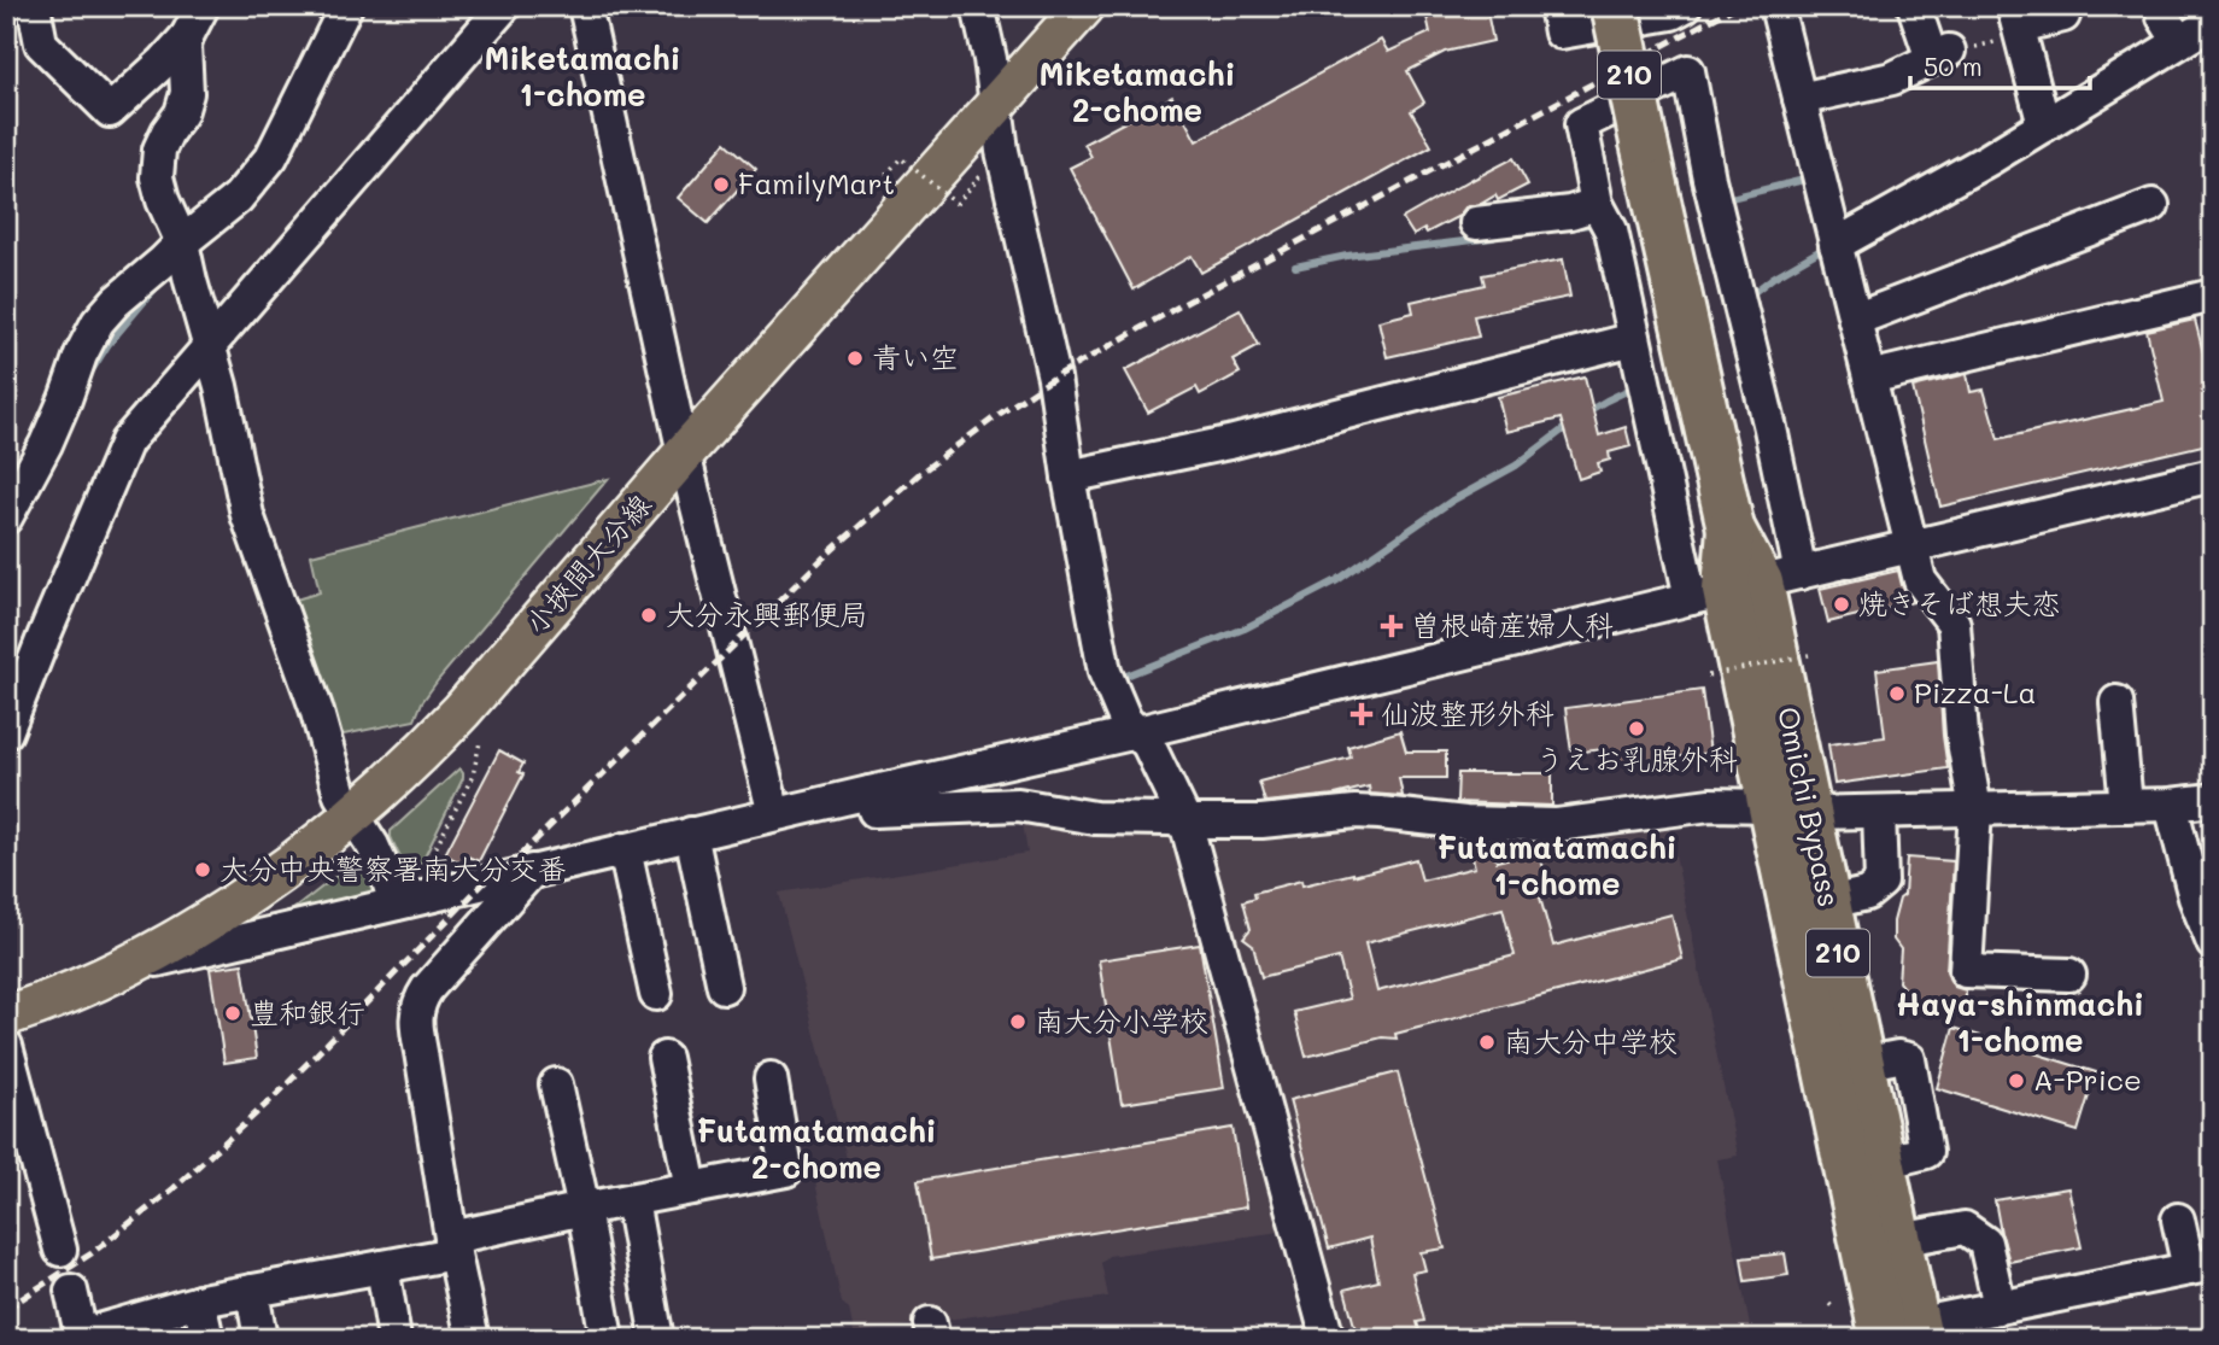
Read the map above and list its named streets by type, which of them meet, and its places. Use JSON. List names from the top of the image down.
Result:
{
  "streets": {
    "highway": ["210", "Omichi Bypass"],
    "main road": ["小挾間大分線"]
  },
  "districts": [
    "Miketamachi 1-chome",
    "Miketamachi 2-chome",
    "Futamatamachi 1-chome",
    "Haya-shinmachi 1-chome",
    "Futamatamachi 2-chome"
  ],
  "places": {
    "other": [
      "FamilyMart",
      "青い空",
      "焼きそば想夫恋",
      "大分永興郵便局",
      "Pizza-La",
      "うえお乳腺外科",
      "大分中央警察署南大分交番",
      "豊和銀行",
      "南大分小学校",
      "南大分中学校",
      "A-Price"
    ],
    "health": ["曽根崎産婦人科", "仙波整形外科"]
  },
  "scale_bar": "50 m"
}
